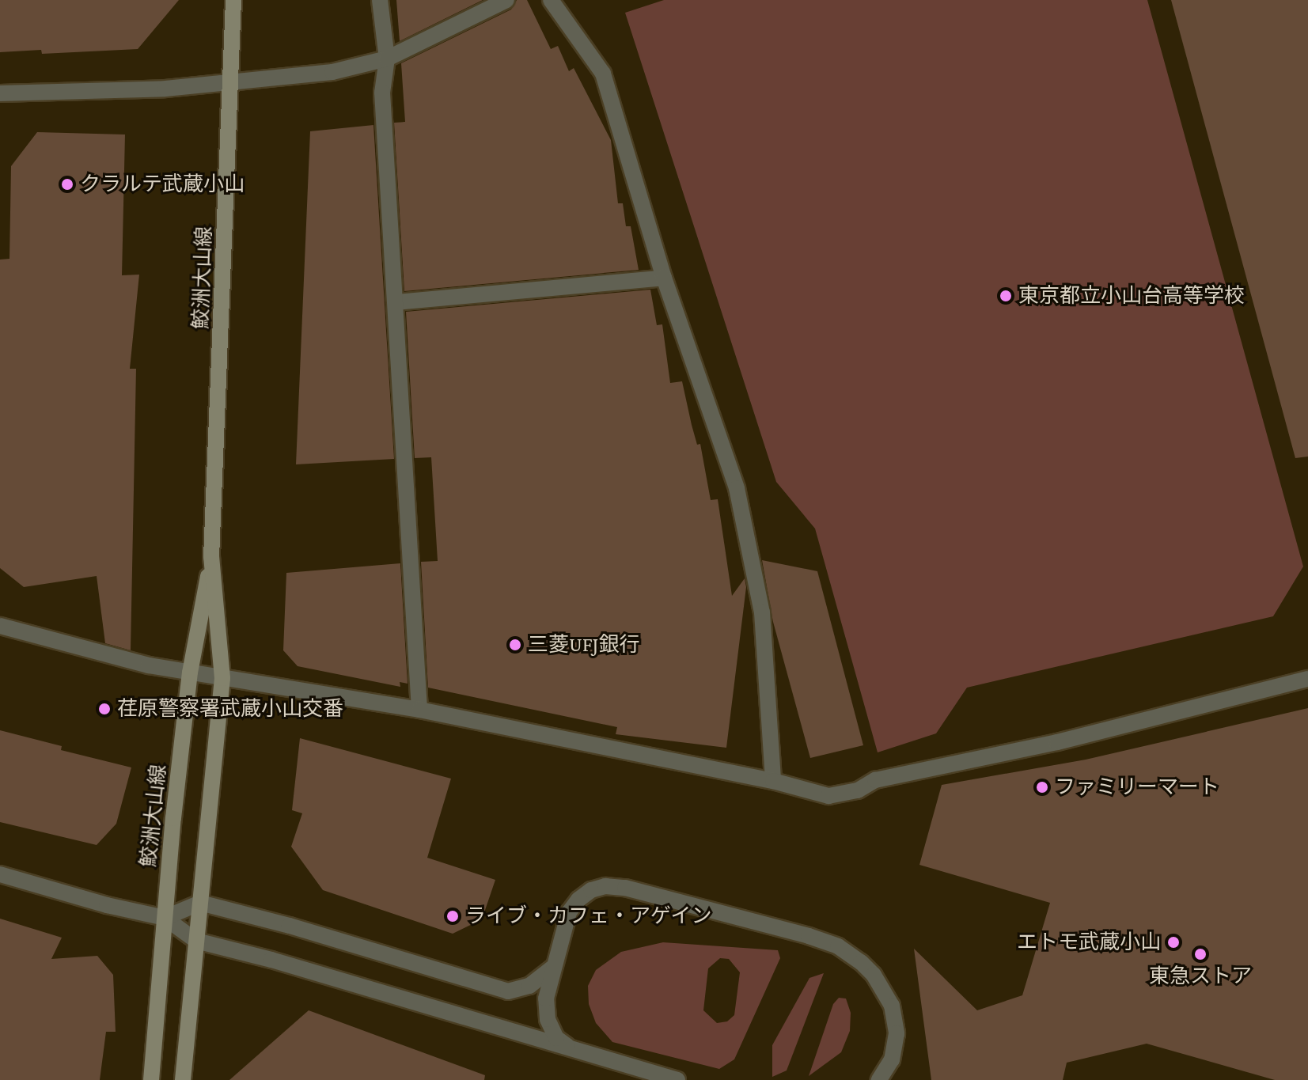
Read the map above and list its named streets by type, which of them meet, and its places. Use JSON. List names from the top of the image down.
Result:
{
  "streets": {
    "main road": ["鮫洲大山線"]
  },
  "places": [
    "クラルテ武蔵小山",
    "東京都立小山台高等学校",
    "三菱UFJ銀行",
    "荏原警察署武蔵小山交番",
    "ファミリーマート",
    "ライブ・カフェ・アゲイン",
    "エトモ武蔵小山",
    "東急ストア"
  ]
}
